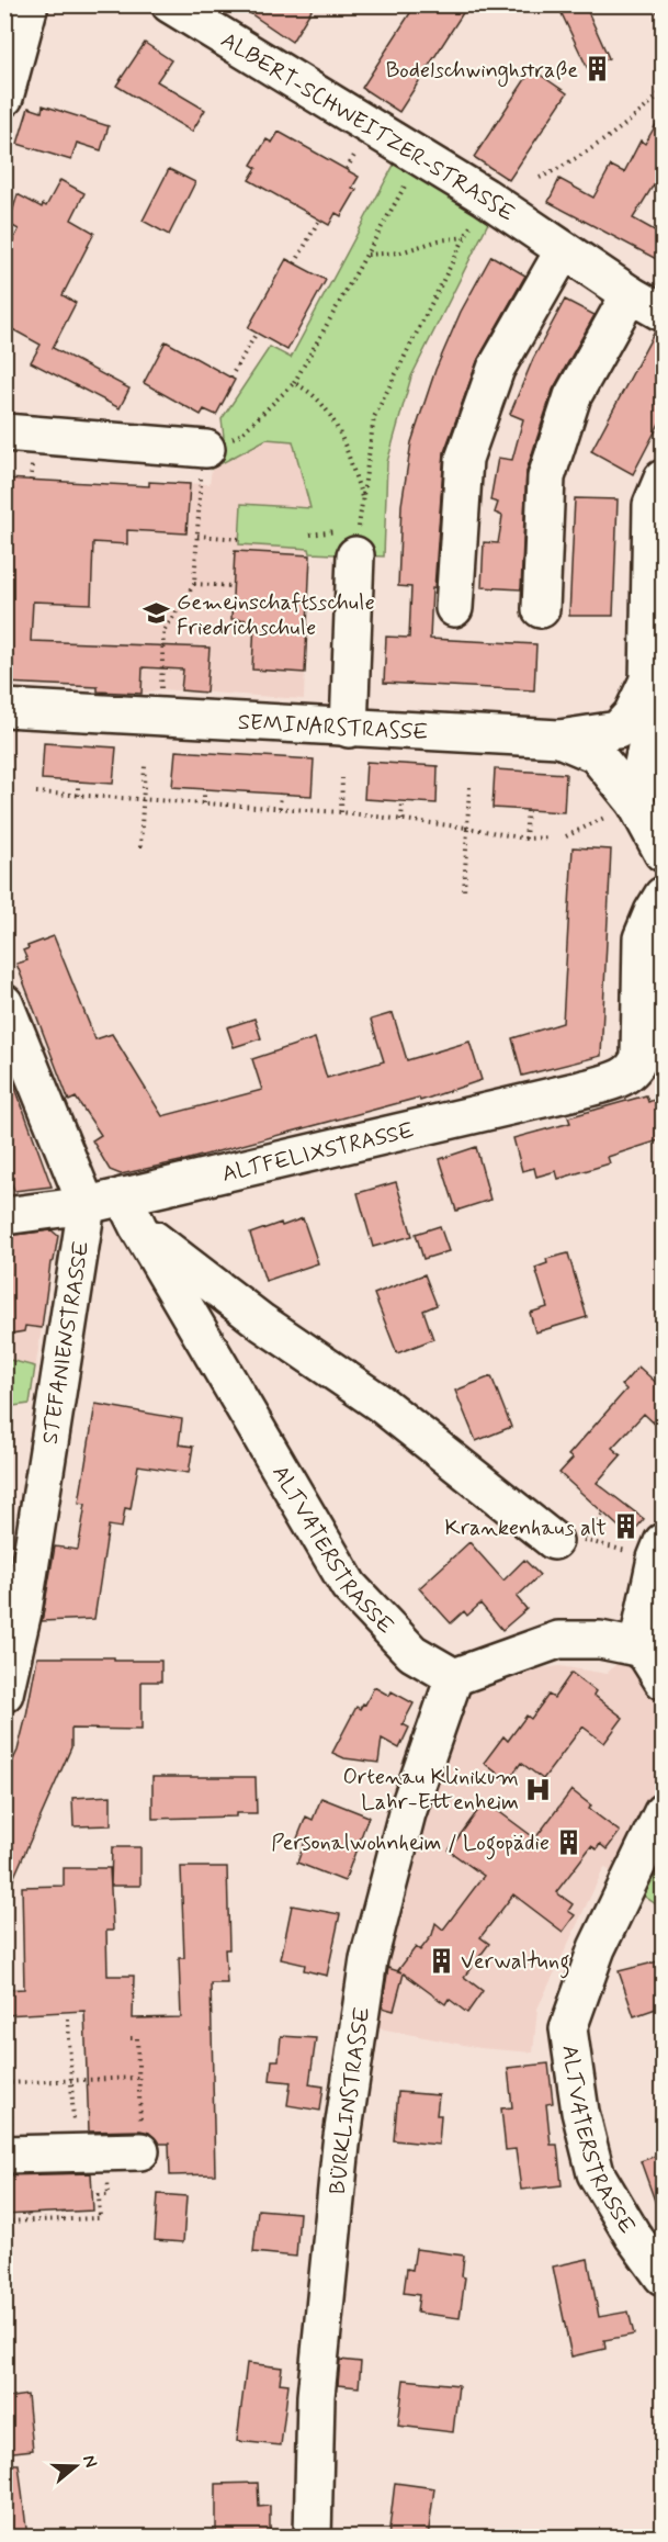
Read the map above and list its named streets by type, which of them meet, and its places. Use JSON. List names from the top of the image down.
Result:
{
  "streets": {
    "street": [
      "ALBERT-SCHWEITZER-STRASSE",
      "SEMINARSTRASSE",
      "ALTFELIXSTRASSE",
      "STEFANIENSTRASSE",
      "ALTVATERSTRASSE",
      "BÜRKLINSTRASSE"
    ]
  },
  "crossings": [
    ["ALTFELIXSTRASSE", "STEFANIENSTRASSE"],
    ["ALTFELIXSTRASSE", "ALTVATERSTRASSE"],
    ["ALTVATERSTRASSE", "BÜRKLINSTRASSE"]
  ],
  "places": {
    "building": [
      "Bodelschwinghstraße",
      "Krankenhaus alt",
      "Personalwohnheim / Logopädie",
      "Verwaltung"
    ],
    "school or university": ["Gemeinschaftsschule Friedrichschule"],
    "hospital": ["Ortenau Klinikum Lahr-Ettenheim"]
  },
  "north": "right"
}
